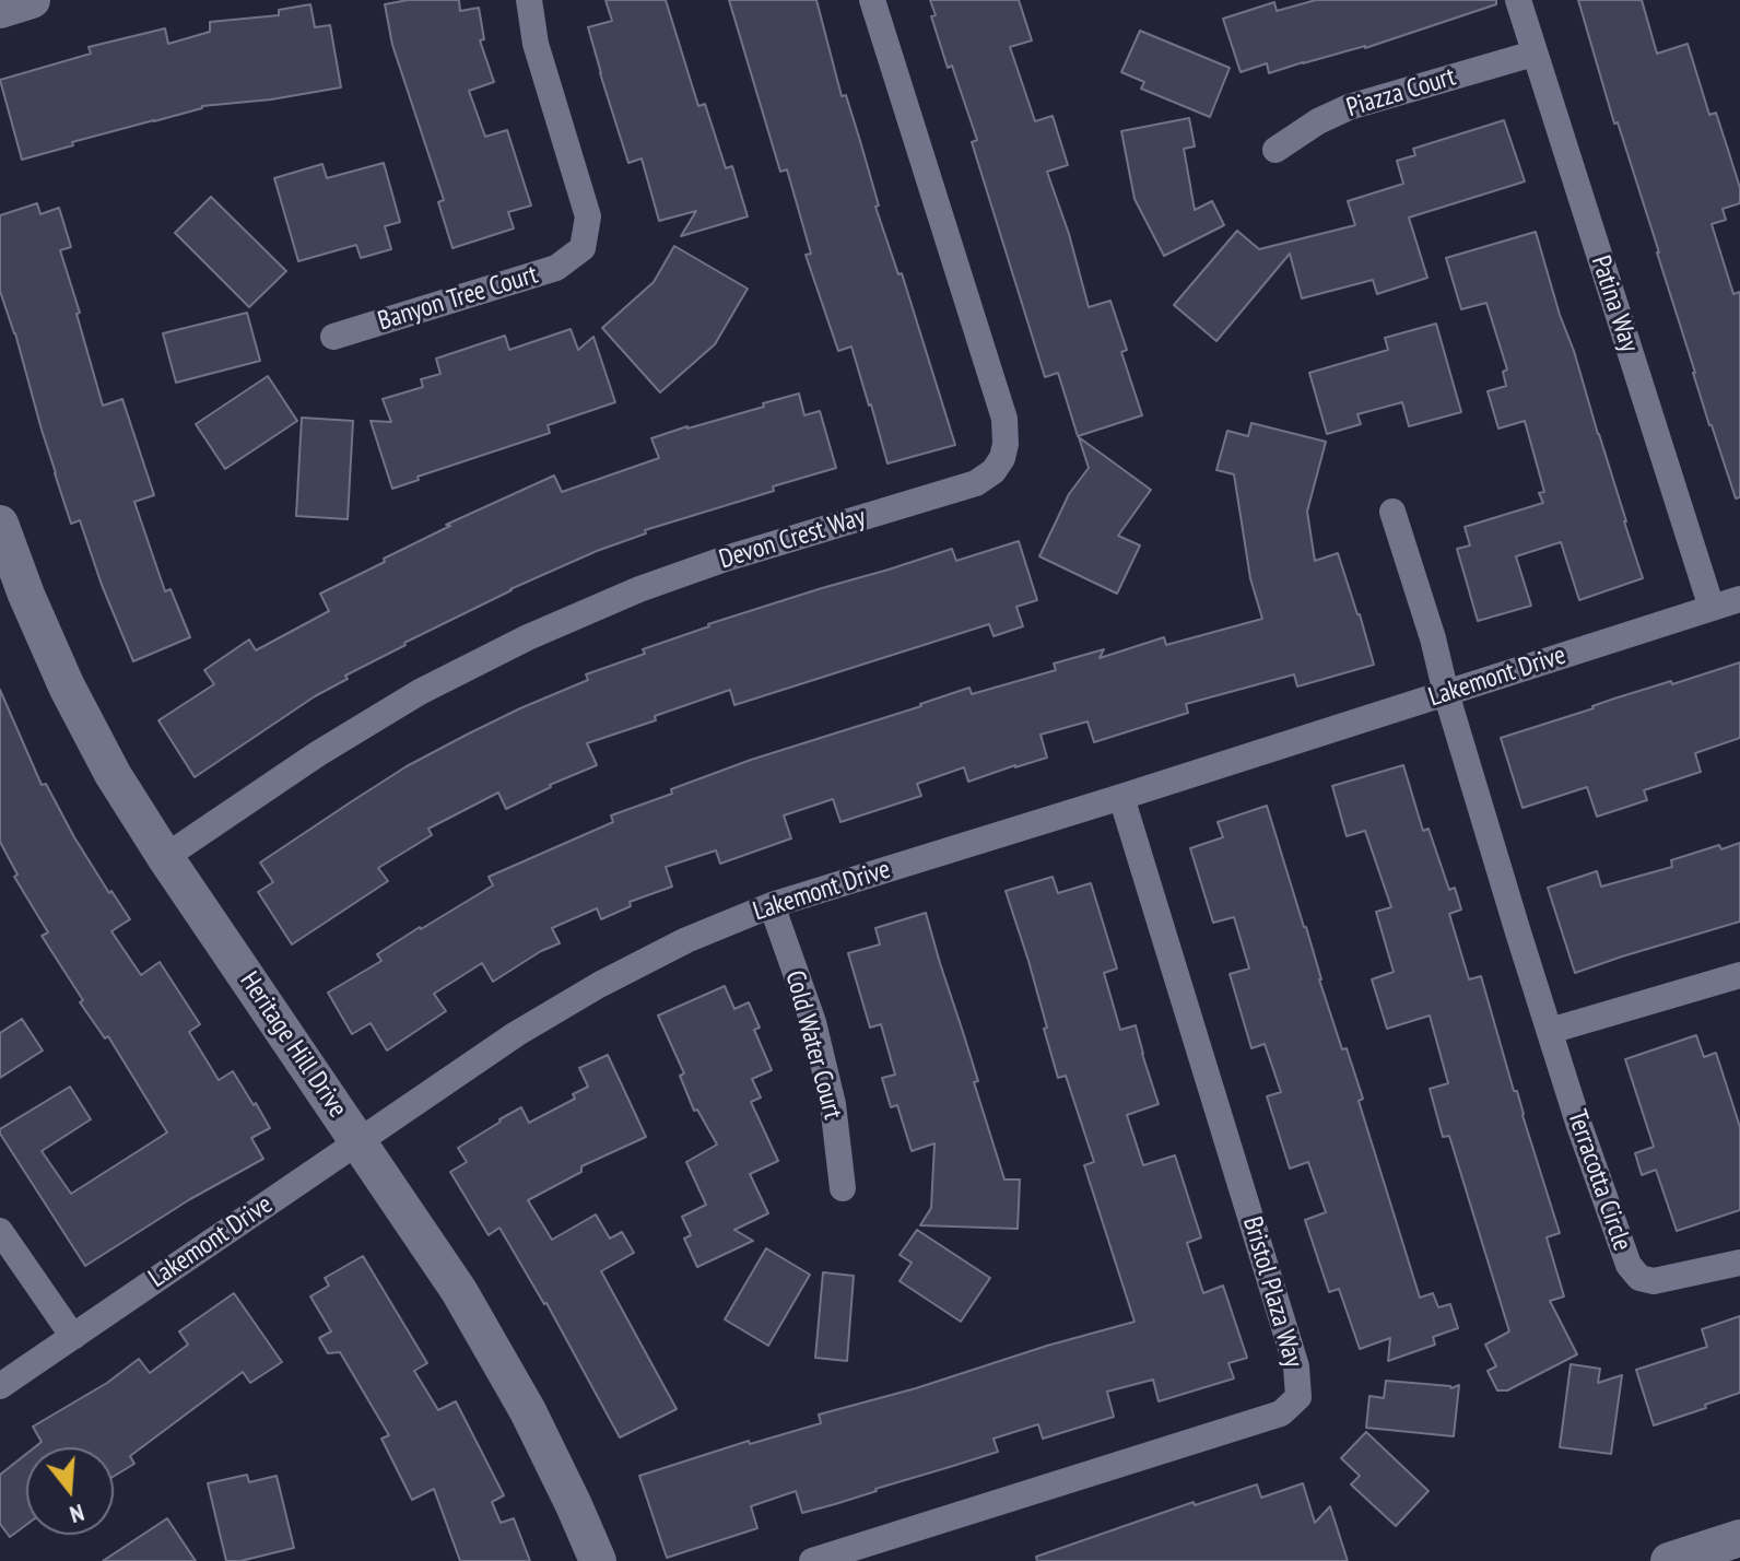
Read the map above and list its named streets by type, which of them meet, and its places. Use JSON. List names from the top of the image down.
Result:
{
  "streets": {
    "street": [
      "Piazza Court",
      "Banyon Tree Court",
      "Patina Way",
      "Devon Crest Way",
      "Lakemont Drive",
      "Heritage Hill Drive",
      "Cold Water Court",
      "Terracotta Circle",
      "Bristol Plaza Way"
    ]
  },
  "crossings": [
    ["Piazza Court", "Patina Way"],
    ["Patina Way", "Lakemont Drive"],
    ["Devon Crest Way", "Heritage Hill Drive"],
    ["Lakemont Drive", "Heritage Hill Drive"],
    ["Lakemont Drive", "Cold Water Court"],
    ["Lakemont Drive", "Terracotta Circle"],
    ["Lakemont Drive", "Bristol Plaza Way"]
  ],
  "north": "bottom"
}
